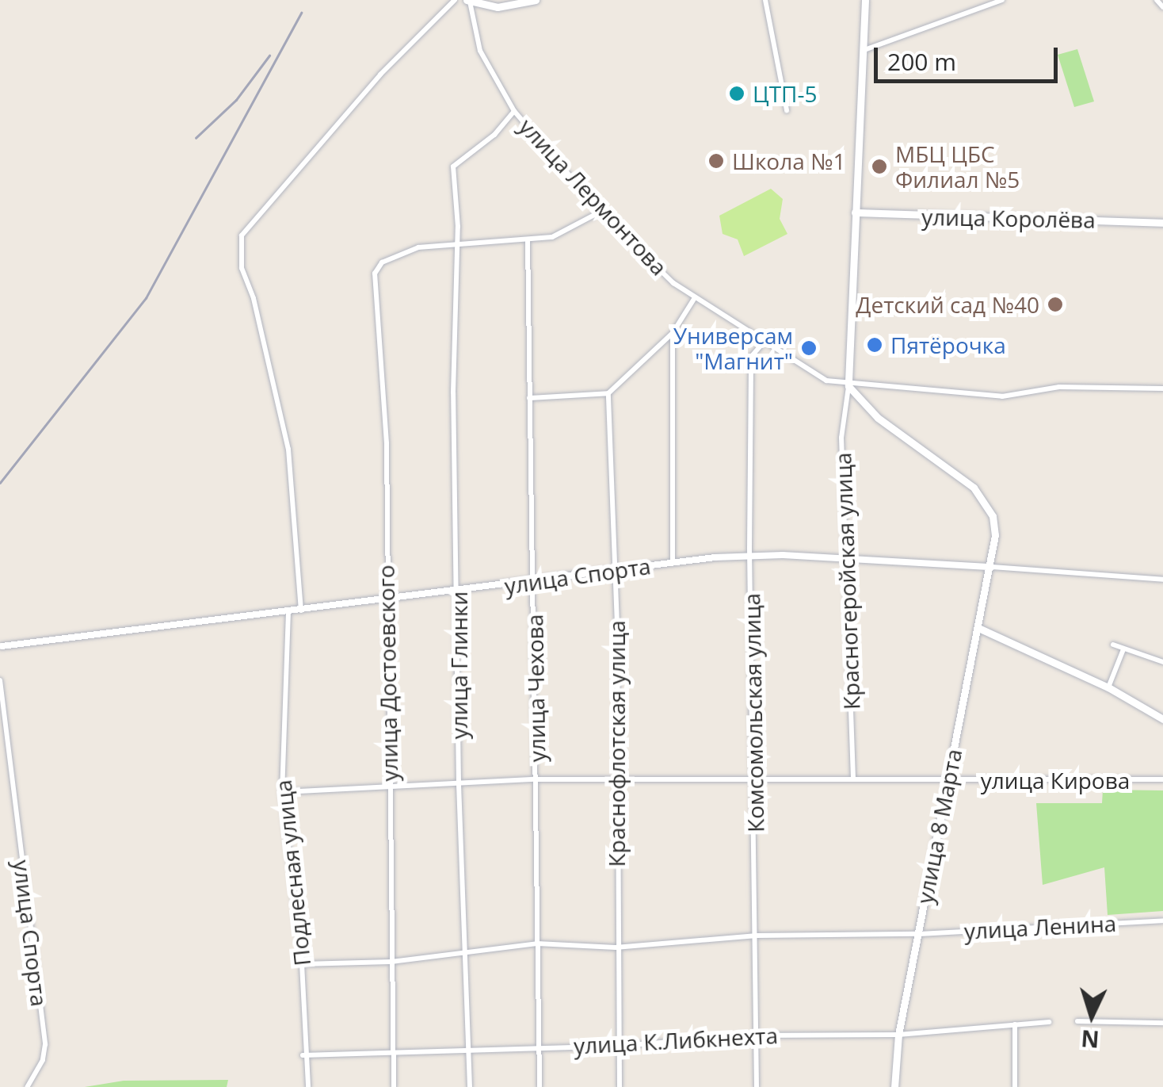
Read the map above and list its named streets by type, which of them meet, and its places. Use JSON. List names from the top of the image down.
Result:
{
  "streets": {
    "main road": ["улица Лермонтова", "улица Королёва", "улица 8 Марта"],
    "street": [
      "улица Спорта",
      "Красногеройская улица",
      "улица Глинки",
      "улица Достоевского",
      "улица Чехова",
      "Комсомольская улица",
      "Краснофлотская улица",
      "улица Кирова",
      "Подлесная улица",
      "улица Ленина",
      "улица К.Либкнехта"
    ]
  },
  "crossings": [
    ["улица Лермонтова", "улица Спорта"],
    ["улица Лермонтова", "Красногеройская улица"],
    ["улица Лермонтова", "улица Глинки"],
    ["улица Лермонтова", "Комсомольская улица"],
    ["улица Лермонтова", "улица 8 Марта"],
    ["улица Спорта", "Красногеройская улица"],
    ["улица Спорта", "улица Глинки"],
    ["улица Спорта", "улица Достоевского"],
    ["улица Спорта", "улица Чехова"],
    ["улица Спорта", "Комсомольская улица"],
    ["улица Спорта", "Краснофлотская улица"],
    ["улица Спорта", "улица 8 Марта"],
    ["улица Спорта", "Подлесная улица"],
    ["Красногеройская улица", "улица Кирова"],
    ["улица Глинки", "улица Достоевского"],
    ["улица Глинки", "улица Кирова"],
    ["улица Глинки", "улица Ленина"],
    ["улица Глинки", "улица К.Либкнехта"],
    ["улица Достоевского", "улица Кирова"],
    ["улица Достоевского", "улица Ленина"],
    ["улица Достоевского", "улица К.Либкнехта"],
    ["улица Чехова", "улица Кирова"],
    ["улица Чехова", "улица Ленина"],
    ["улица Чехова", "улица К.Либкнехта"],
    ["Комсомольская улица", "улица Кирова"],
    ["Комсомольская улица", "улица Ленина"],
    ["Комсомольская улица", "улица К.Либкнехта"],
    ["Краснофлотская улица", "улица Кирова"],
    ["Краснофлотская улица", "улица Ленина"],
    ["Краснофлотская улица", "улица К.Либкнехта"],
    ["улица Кирова", "улица 8 Марта"],
    ["улица Кирова", "Подлесная улица"],
    ["улица 8 Марта", "улица Ленина"],
    ["улица 8 Марта", "улица К.Либкнехта"],
    ["Подлесная улица", "улица Ленина"],
    ["Подлесная улица", "улица К.Либкнехта"]
  ],
  "places": [
    "ЦТП-5",
    "Школа №1",
    "МБЦ ЦБС Филиал №5",
    "Детский сад №40",
    "Пятёрочка",
    "Универсам \"Магнит\""
  ],
  "scale_bar": "200 m",
  "north": "bottom"
}
